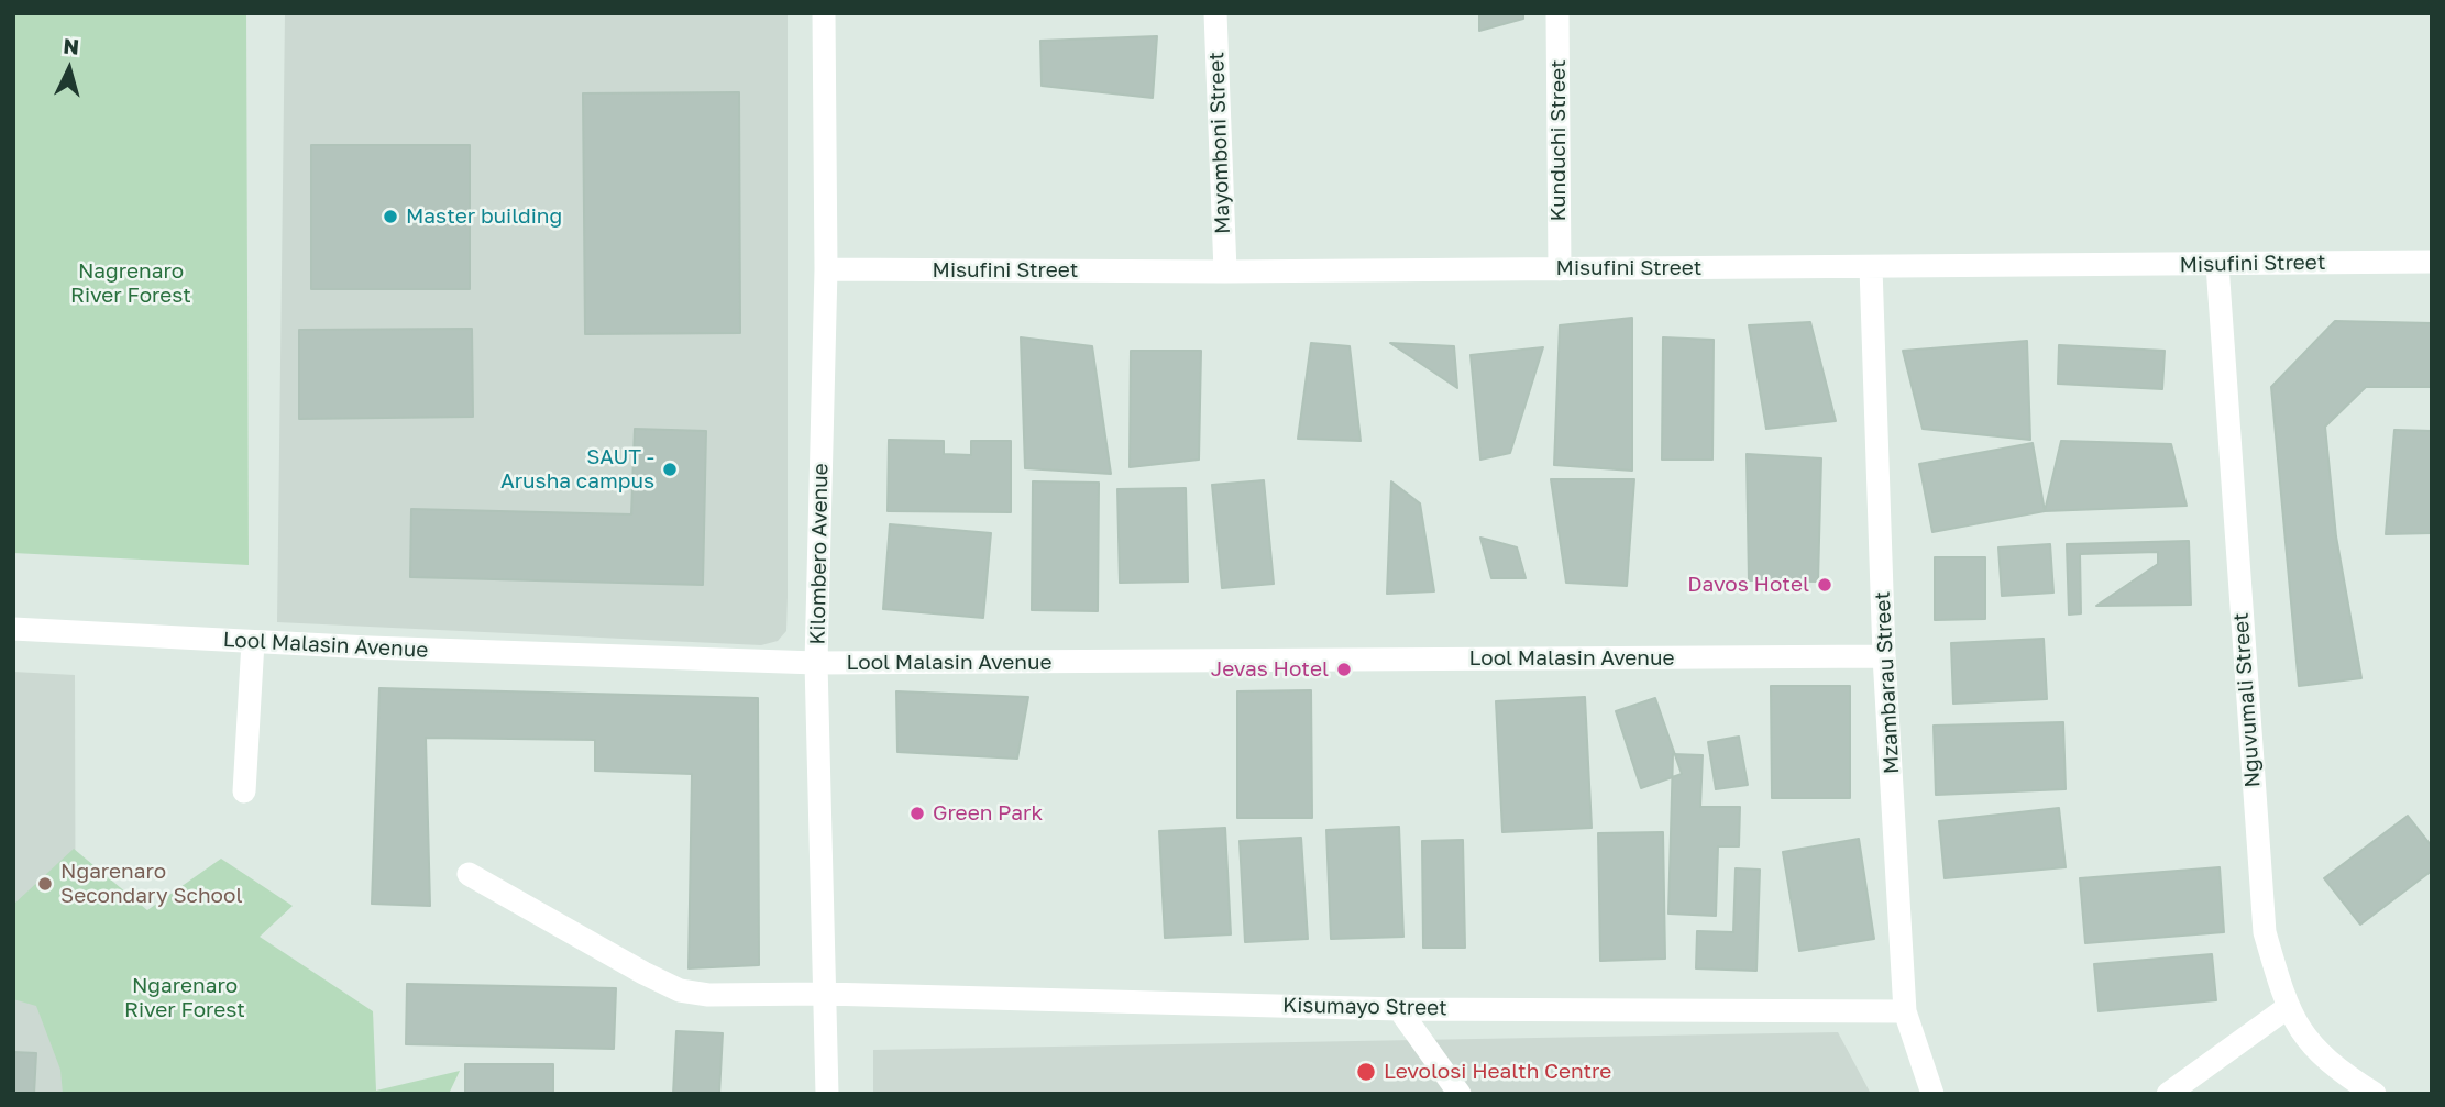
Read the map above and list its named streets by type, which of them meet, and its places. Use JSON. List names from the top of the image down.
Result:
{
  "streets": {
    "street": [
      "Kunduchi Street",
      "Mayomboni Street",
      "Misufini Street",
      "Kilombero Avenue",
      "Lool Malasin Avenue",
      "Mzambarau Street",
      "Nguvumali Street",
      "Kisumayo Street"
    ]
  },
  "crossings": [
    ["Kunduchi Street", "Misufini Street"],
    ["Mayomboni Street", "Misufini Street"],
    ["Misufini Street", "Kilombero Avenue"],
    ["Misufini Street", "Mzambarau Street"],
    ["Misufini Street", "Nguvumali Street"],
    ["Kilombero Avenue", "Lool Malasin Avenue"],
    ["Kilombero Avenue", "Kisumayo Street"],
    ["Lool Malasin Avenue", "Mzambarau Street"],
    ["Mzambarau Street", "Kisumayo Street"]
  ],
  "parks": ["Nagrenaro River Forest", "Ngarenaro River Forest"],
  "places": [
    "Master building",
    "SAUT - Arusha campus",
    "Davos Hotel",
    "Jevas Hotel",
    "Green Park",
    "Ngarenaro Secondary School",
    "Levolosi Health Centre"
  ],
  "north": "top"
}
